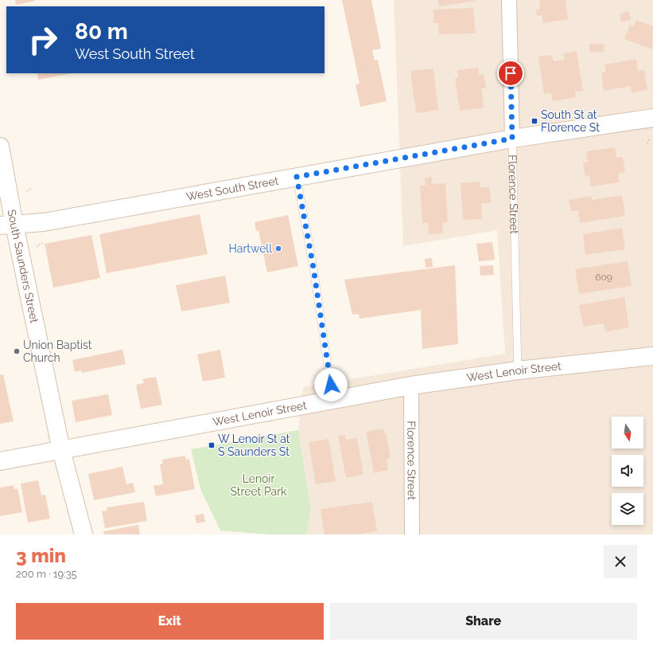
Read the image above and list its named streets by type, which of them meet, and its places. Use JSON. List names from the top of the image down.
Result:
{
  "streets": {
    "street": [
      "West South Street",
      "Florence Street",
      "South Saunders Street",
      "West Lenoir Street"
    ]
  },
  "crossings": [
    ["West South Street", "Florence Street"],
    ["West South Street", "South Saunders Street"],
    ["Florence Street", "West Lenoir Street"],
    ["South Saunders Street", "West Lenoir Street"]
  ],
  "parks": ["Lenoir Street Park"],
  "places": {
    "transit": ["South St at Florence St", "W Lenoir St at S Saunders St"],
    "other": ["Hartwell", "Union Baptist Church"]
  },
  "house_numbers": ["609"],
  "north": "bottom",
  "page": {
    "turn": ["80 m", "West South Street"],
    "heading": ["3 min", "200 m · 19:35"],
    "buttons": ["Exit", "Share"]
  }
}
